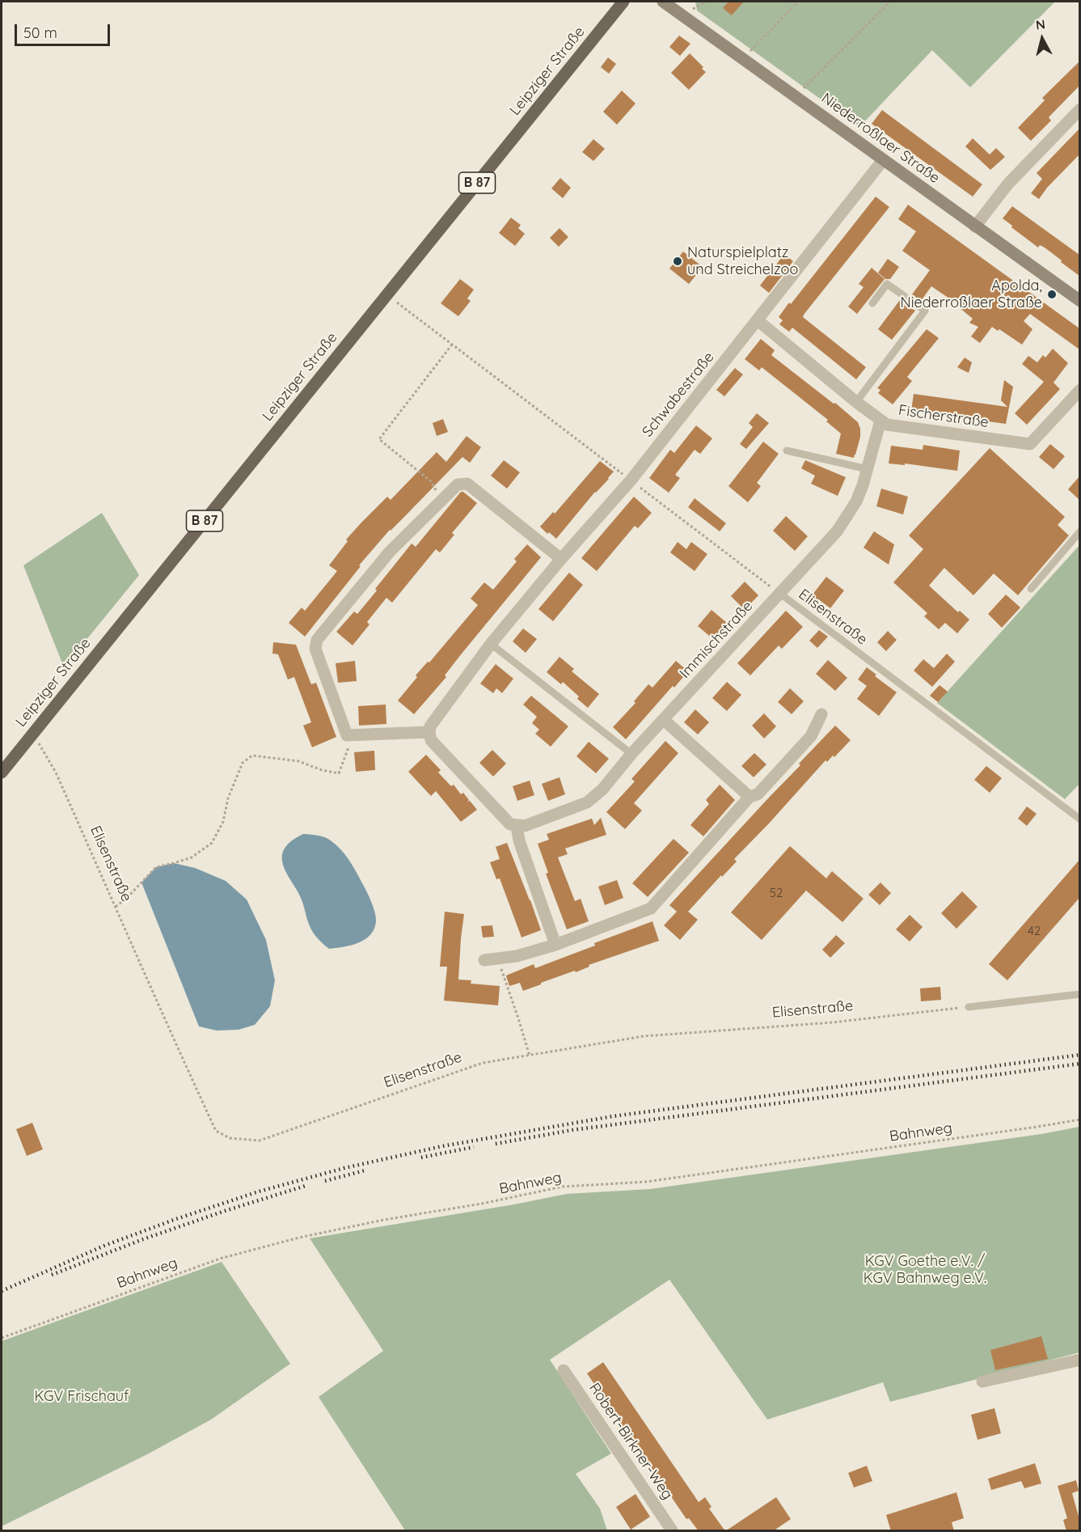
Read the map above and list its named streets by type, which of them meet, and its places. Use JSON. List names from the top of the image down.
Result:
{
  "streets": {
    "main road": ["Leipziger Straße", "Niederroßlaer Straße", "B 87"],
    "street": [
      "Schwabestraße",
      "Fischerstraße",
      "Immischstraße",
      "Robert-Birkner-Weg"
    ],
    "lane": ["Elisenstraße"],
    "path": ["Bahnweg"]
  },
  "crossings": [
    ["Leipziger Straße", "Elisenstraße"],
    ["Niederroßlaer Straße", "Schwabestraße"],
    ["Schwabestraße", "Fischerstraße"],
    ["Fischerstraße", "Immischstraße"],
    ["Elisenstraße", "Immischstraße"]
  ],
  "parks": ["KGV Goethe e.V. / KGV Bahnweg e.V.", "KGV Frischauf"],
  "places": ["Naturspielplatz und Streichelzoo", "Apolda, Niederroßlaer Straße"],
  "house_numbers": ["52", "42"],
  "scale_bar": "50 m",
  "north": "top"
}
